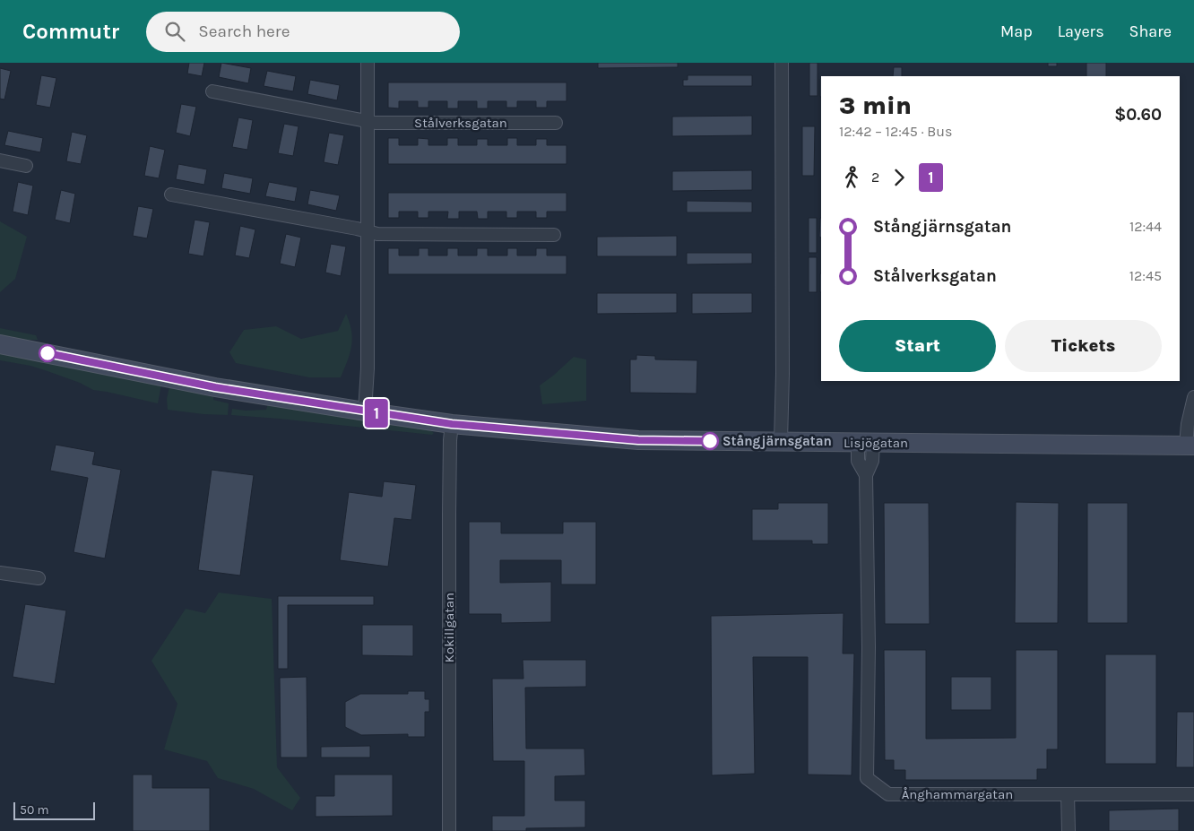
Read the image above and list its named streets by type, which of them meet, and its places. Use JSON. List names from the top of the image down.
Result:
{
  "streets": {
    "street": [
      "Stålverksgatan",
      "Lisjögatan",
      "Kokillgatan",
      "Ånghammargatan"
    ]
  },
  "crossings": [
    ["Lisjögatan", "Kokillgatan"],
    ["Lisjögatan", "Ånghammargatan"]
  ],
  "places": ["Stångjärnsgatan"],
  "lines": ["bus line 1"],
  "scale_bar": "50 m",
  "page": {
    "header": "Commutr",
    "search": "Search here",
    "nav": ["Map", "Layers", "Share"],
    "on_map": "1",
    "heading": ["3 min", "12:42 – 12:45 · Bus", "$0.60"],
    "legs": ["2", "1"],
    "list": [
      {
        "name": "Stångjärnsgatan",
        "value": "12:44"
      },
      {
        "name": "Stålverksgatan",
        "value": "12:45"
      }
    ],
    "buttons": ["Start", "Tickets"],
    "scale": "50 m"
  }
}
